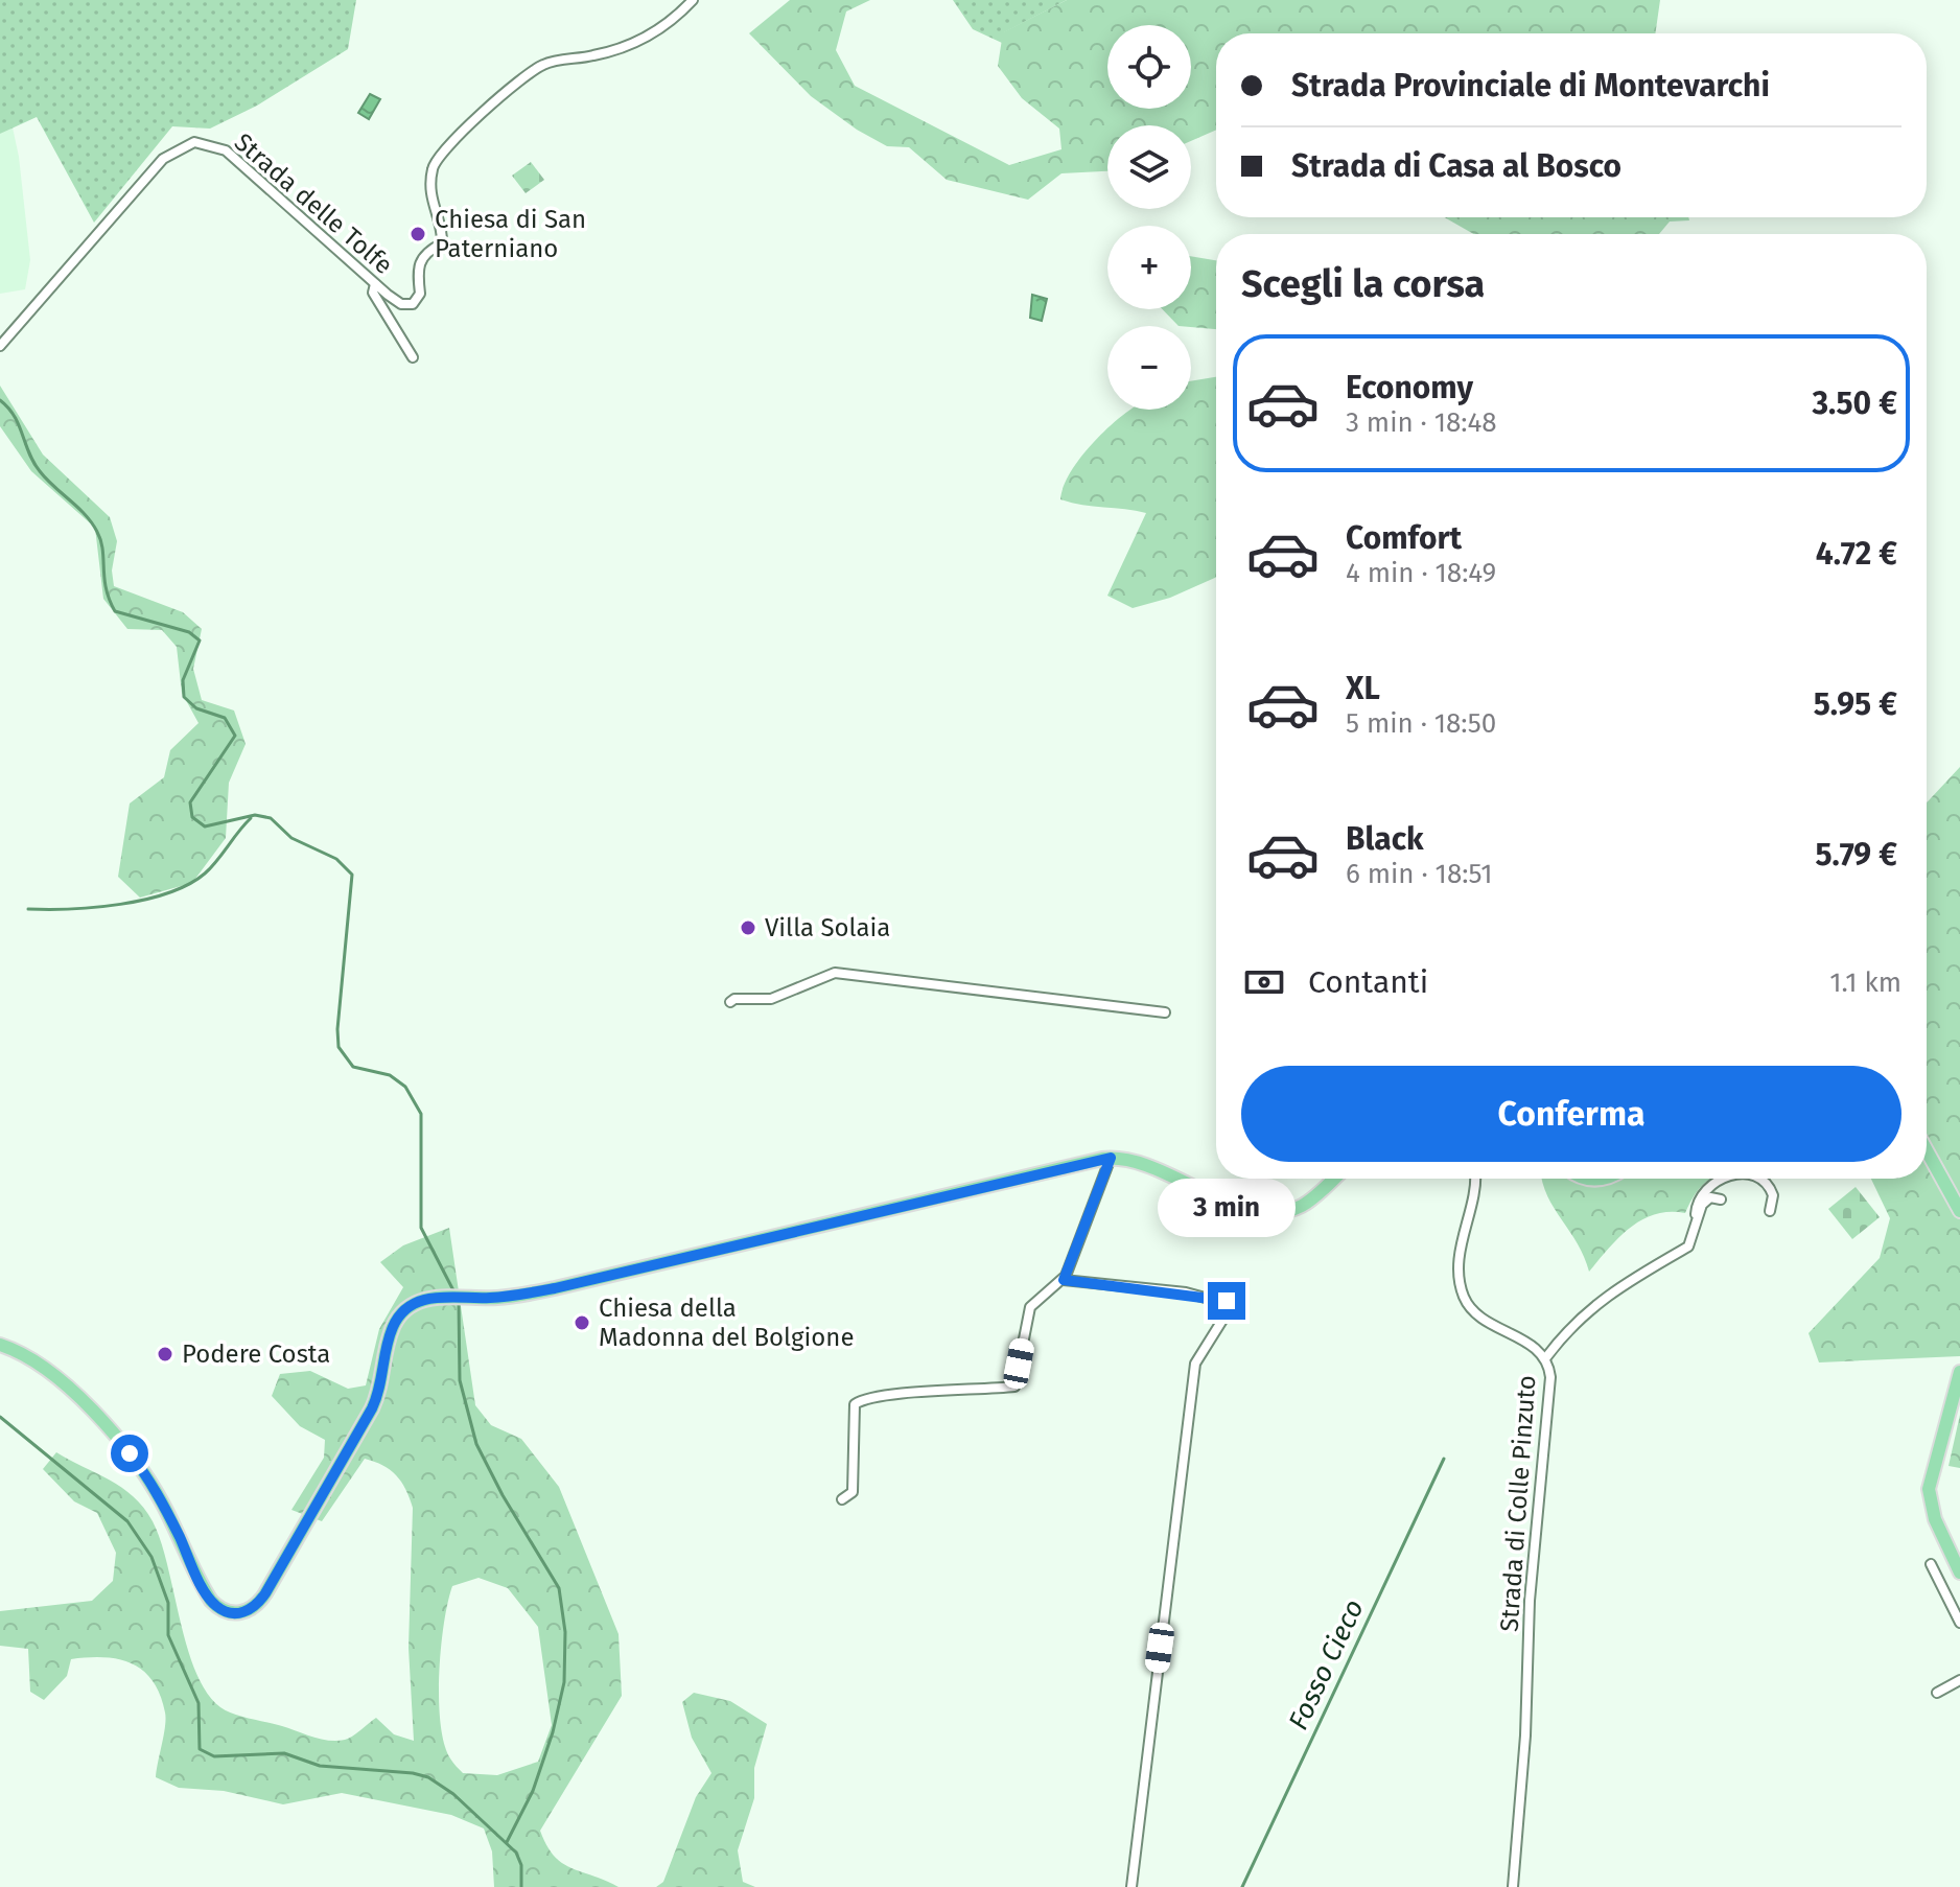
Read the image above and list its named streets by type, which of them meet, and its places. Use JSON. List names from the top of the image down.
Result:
{
  "streets": {
    "street": ["Strada delle Tolfe", "Strada di Colle Pinzuto"]
  },
  "water": ["Fosso Cieco"],
  "places": [
    "Chiesa di San Paterniano",
    "Villa Solaia",
    "Chiesa della Madonna del Bolgione",
    "Podere Costa"
  ],
  "page": {
    "map_buttons": ["+", "−"],
    "banner": ["Strada Provinciale di Montevarchi", "Strada di Casa al Bosco"],
    "heading": "Scegli la corsa",
    "list": [
      {
        "name": "Economy",
        "note": "3 min · 18:48",
        "value": "3.50 €"
      },
      {
        "name": "Comfort",
        "note": "4 min · 18:49",
        "value": "4.72 €"
      },
      {
        "name": "XL",
        "note": "5 min · 18:50",
        "value": "5.95 €"
      },
      {
        "name": "Black",
        "note": "6 min · 18:51",
        "value": "5.79 €"
      }
    ],
    "pay": ["Contanti", "1.1 km"],
    "buttons": "Conferma",
    "bubble": "3 min"
  }
}
